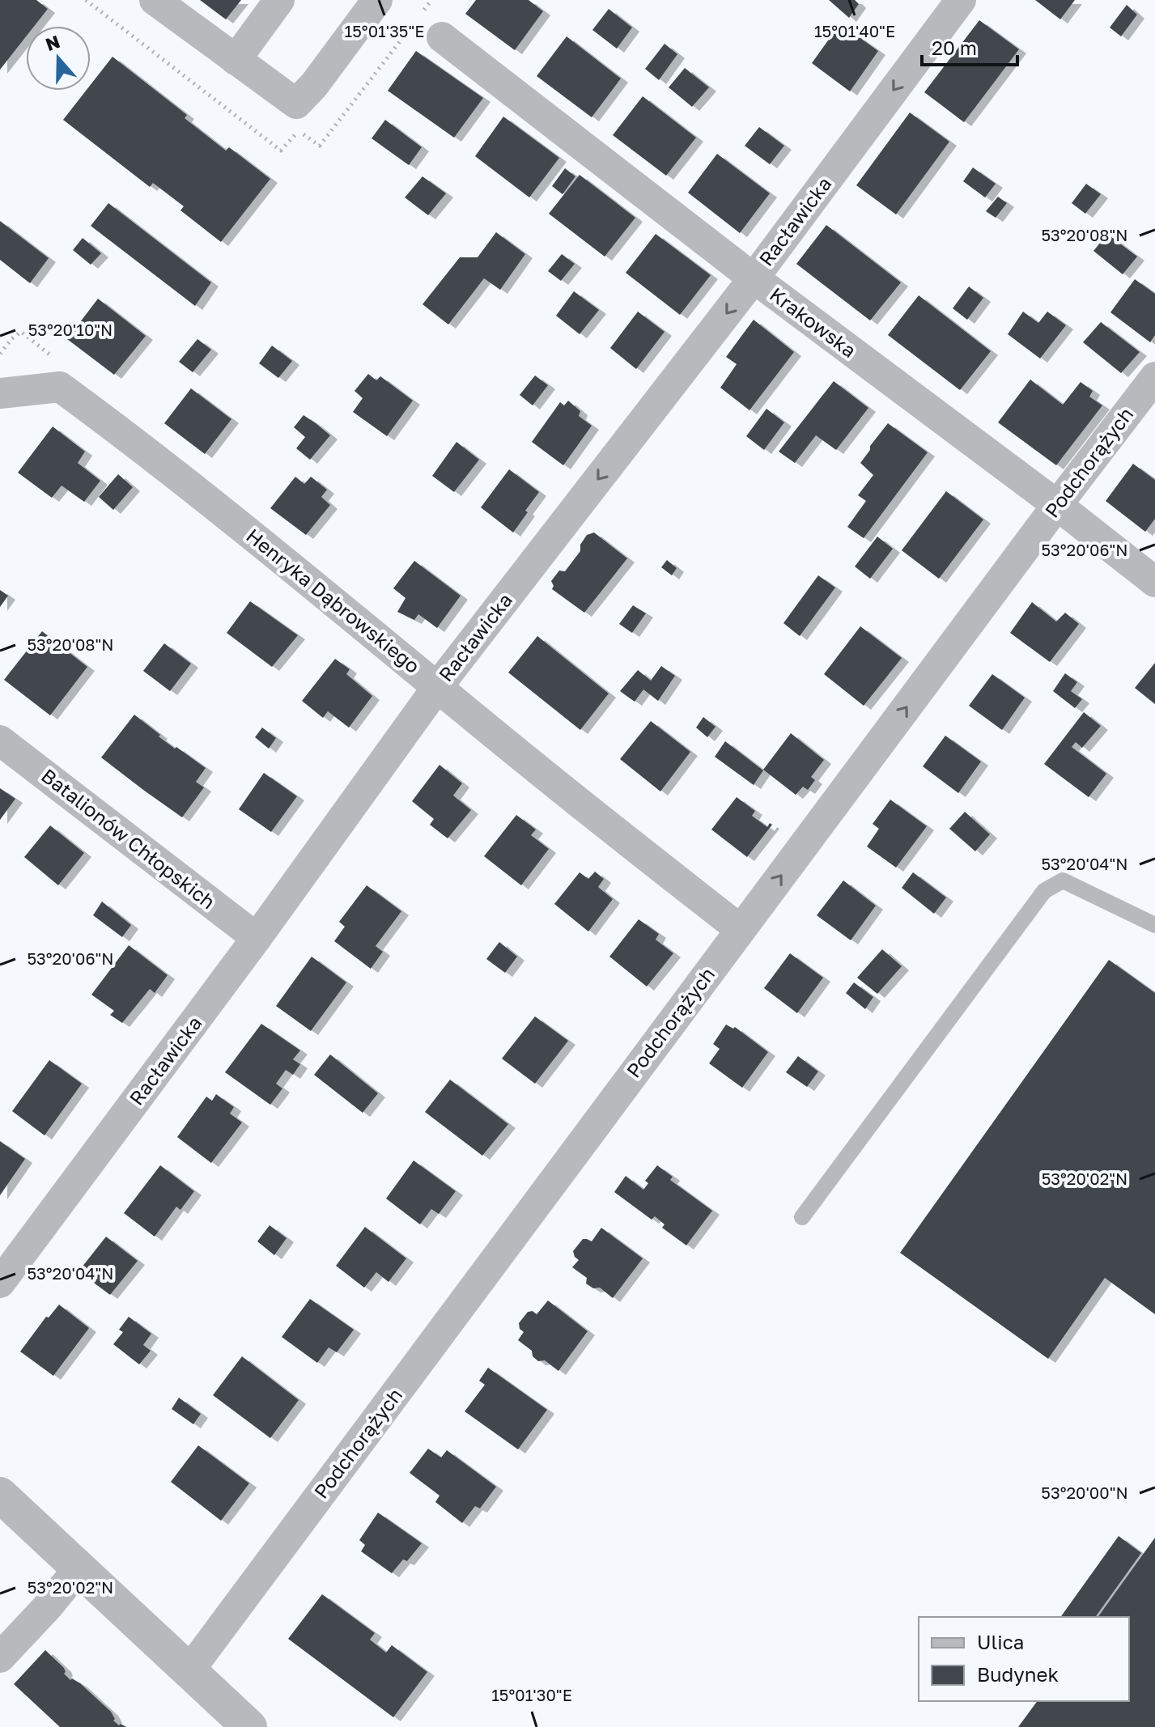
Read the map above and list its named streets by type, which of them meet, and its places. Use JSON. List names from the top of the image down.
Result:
{
  "streets": {
    "street": [
      "Racławicka",
      "Krakowska",
      "Podchorążych",
      "Henryka Dąbrowskiego",
      "Batalionów Chłopskich"
    ]
  },
  "crossings": [
    ["Racławicka", "Krakowska"],
    ["Racławicka", "Henryka Dąbrowskiego"],
    ["Racławicka", "Batalionów Chłopskich"],
    ["Krakowska", "Podchorążych"],
    ["Podchorążych", "Henryka Dąbrowskiego"]
  ],
  "one_way": ["Racławicka"],
  "legend": ["Ulica", "Budynek"],
  "scale_bar": "20 m",
  "north": "top",
  "coordinates": [
    "15°01'35\"E",
    "15°01'40\"E",
    "53°20'08\"N",
    "53°20'10\"N",
    "53°20'06\"N",
    "53°20'04\"N",
    "53°20'02\"N",
    "53°20'00\"N",
    "15°01'30\"E"
  ]
}
